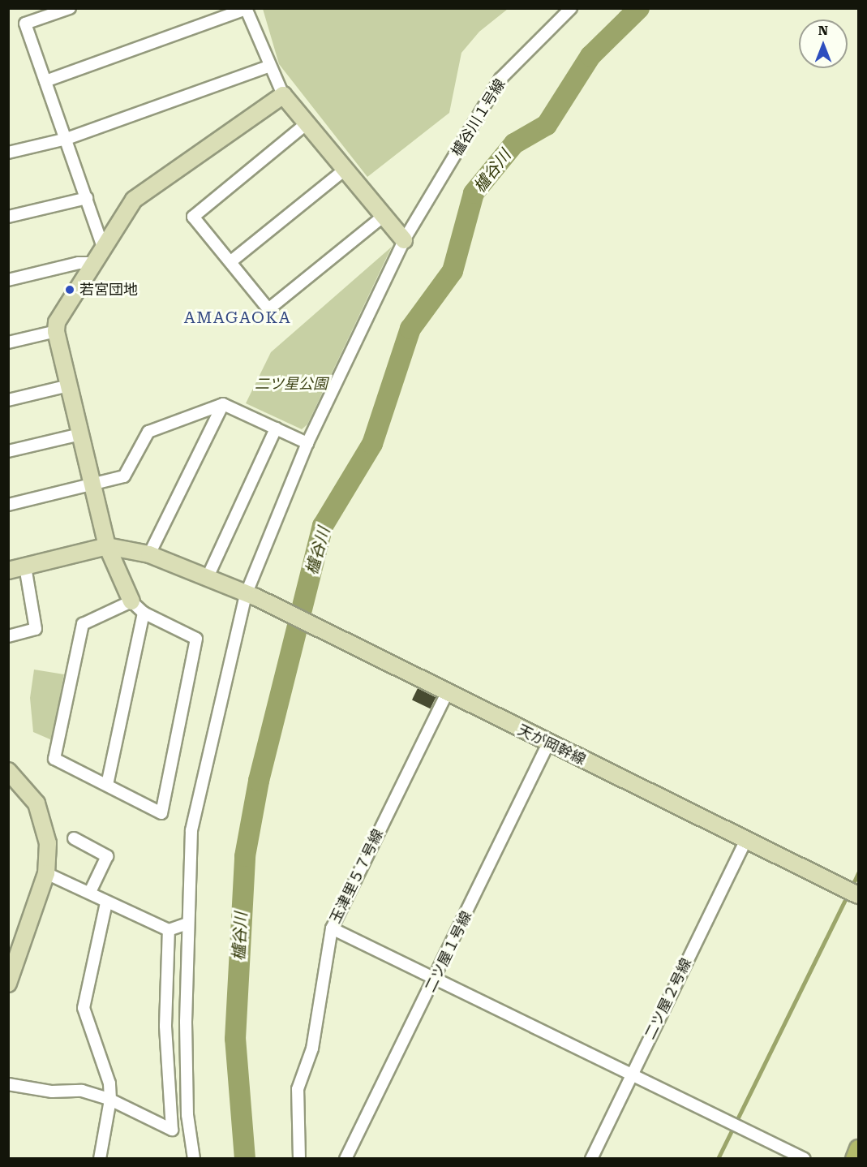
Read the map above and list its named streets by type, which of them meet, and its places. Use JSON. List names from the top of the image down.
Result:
{
  "streets": {
    "street": [
      "櫨谷川１号線",
      "天が岡幹線",
      "玉津里５７号線",
      "二ツ屋１号線",
      "二ツ屋２号線"
    ]
  },
  "crossings": [
    ["櫨谷川１号線", "天が岡幹線"],
    ["天が岡幹線", "玉津里５７号線"],
    ["天が岡幹線", "二ツ屋１号線"],
    ["天が岡幹線", "二ツ屋２号線"]
  ],
  "districts": ["AMAGAOKA"],
  "water": ["櫨谷川"],
  "parks": ["二ツ星公園"],
  "places": ["若宮団地"],
  "north": "top"
}
